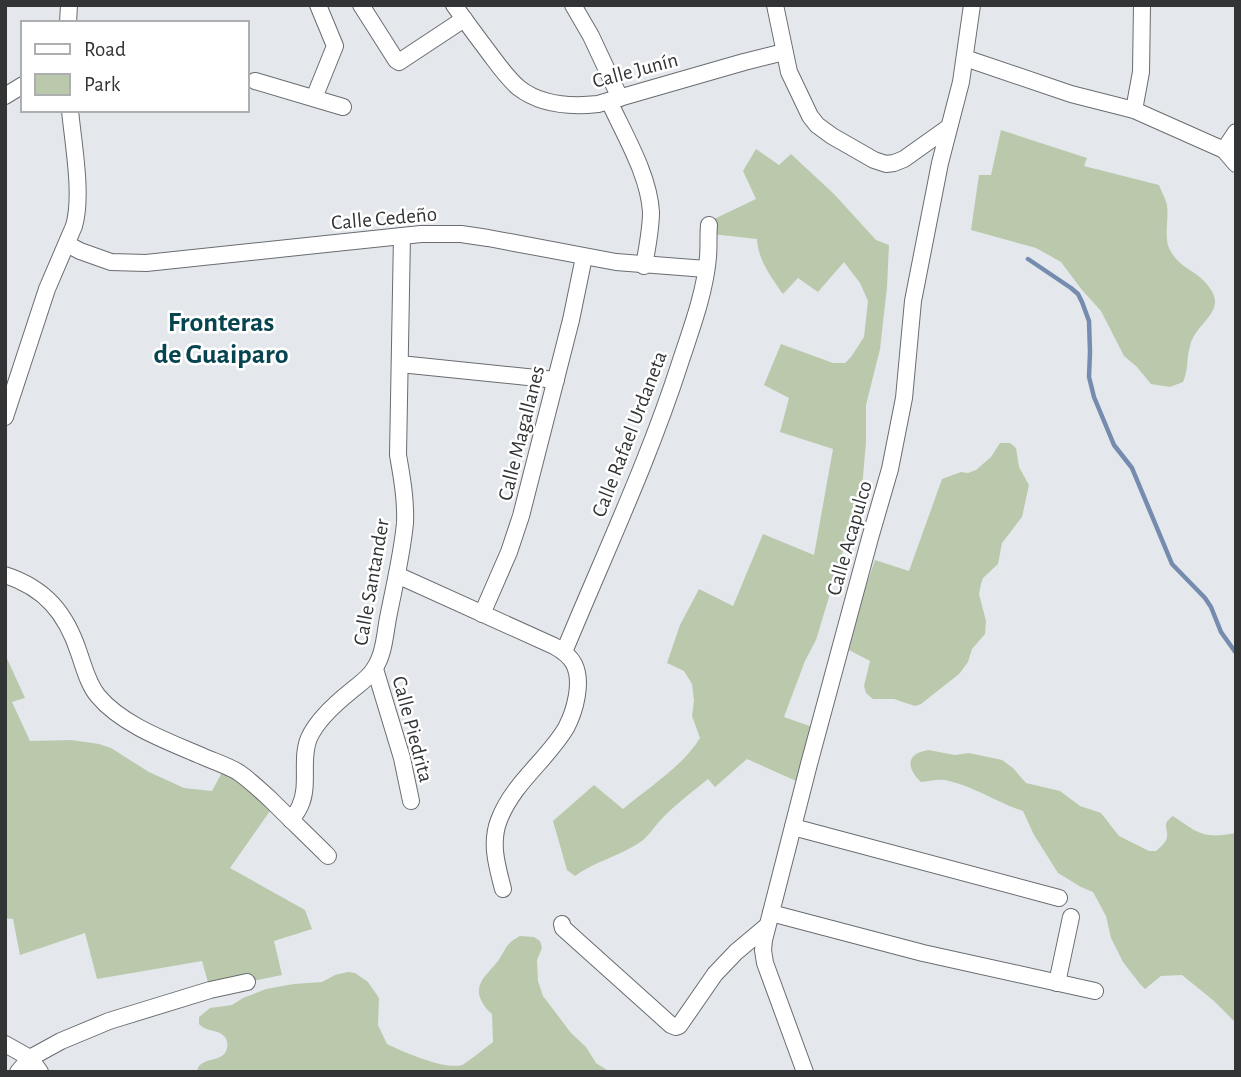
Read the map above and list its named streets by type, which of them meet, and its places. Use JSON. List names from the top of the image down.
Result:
{
  "streets": {
    "street": [
      "Calle Junín",
      "Calle Cedeño",
      "Calle Magallanes",
      "Calle Rafael Urdaneta",
      "Calle Acapulco",
      "Calle Santander",
      "Calle Piedrita"
    ]
  },
  "crossings": [
    ["Calle Cedeño", "Calle Magallanes"],
    ["Calle Cedeño", "Calle Rafael Urdaneta"],
    ["Calle Cedeño", "Calle Santander"],
    ["Calle Santander", "Calle Piedrita"]
  ],
  "districts": ["Fronteras de Guaiparo"],
  "legend": ["Road", "Park"]
}
